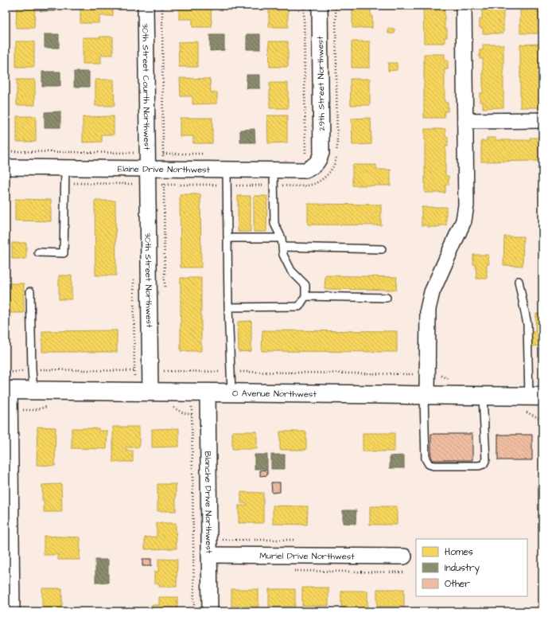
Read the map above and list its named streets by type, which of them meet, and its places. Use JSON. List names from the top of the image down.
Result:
{
  "streets": {
    "street": [
      "29th Street Northwest",
      "30th Street Courth Northwest",
      "Elaine Drive Northwest",
      "30th Street Northwest",
      "O Avenue Northwest",
      "Blanche Drive Northwest",
      "Muriel Drive Northwest"
    ]
  },
  "crossings": [
    ["29th Street Northwest", "Elaine Drive Northwest"],
    ["30th Street Courth Northwest", "Elaine Drive Northwest"],
    ["30th Street Courth Northwest", "30th Street Northwest"],
    ["Elaine Drive Northwest", "30th Street Northwest"],
    ["30th Street Northwest", "O Avenue Northwest"],
    ["O Avenue Northwest", "Blanche Drive Northwest"],
    ["Blanche Drive Northwest", "Muriel Drive Northwest"]
  ],
  "legend": ["Homes", "Industry", "Other"]
}
